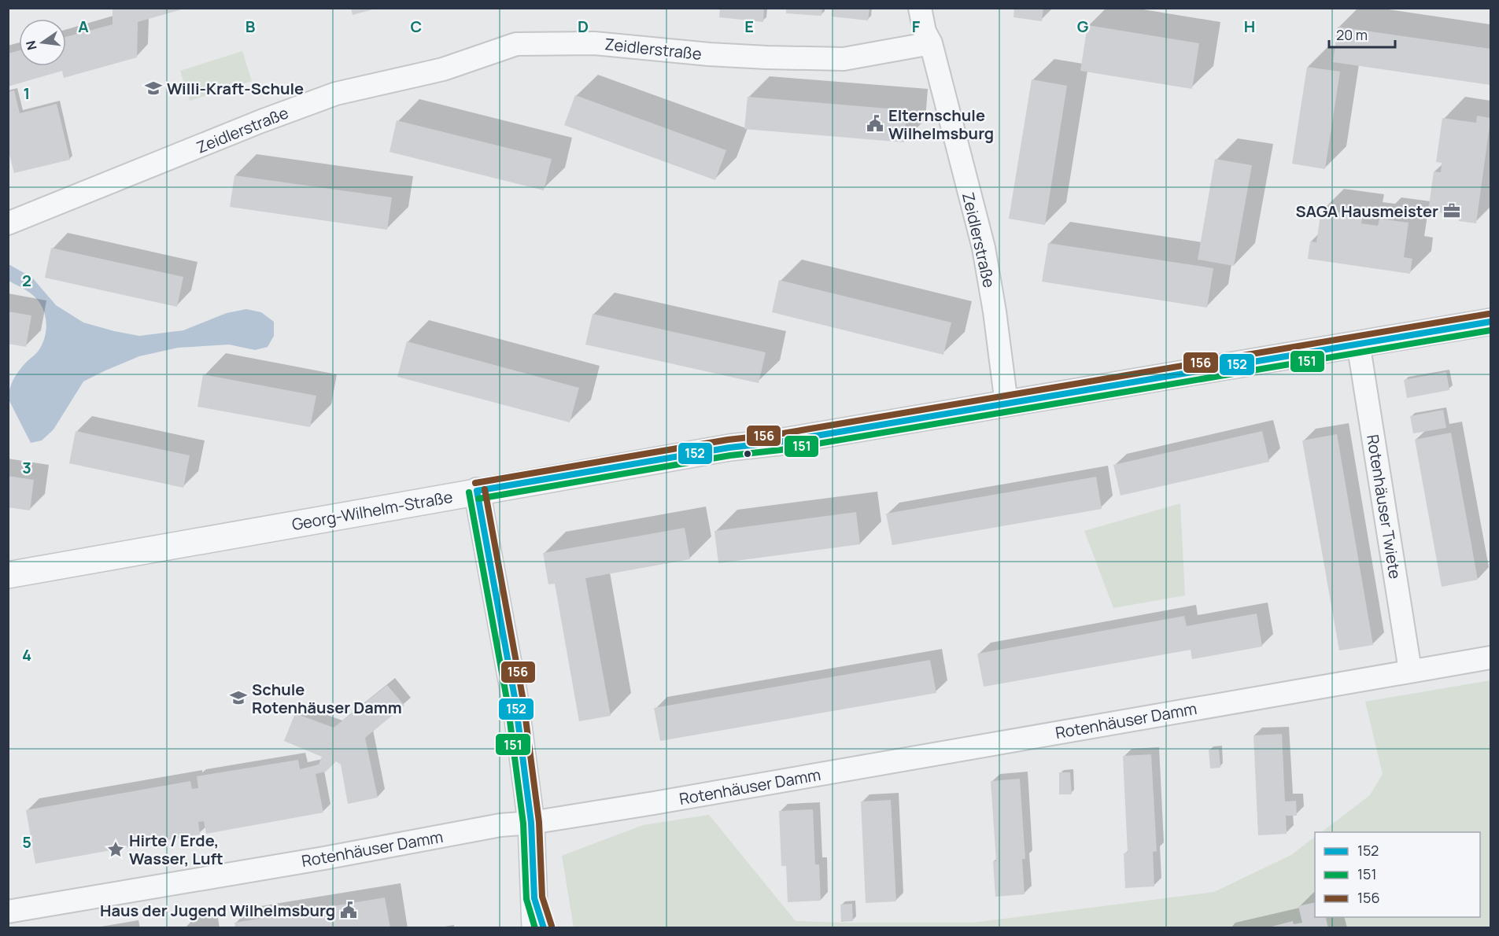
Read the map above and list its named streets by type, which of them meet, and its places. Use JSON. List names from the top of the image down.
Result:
{
  "streets": {
    "street": [
      "Zeidlerstraße",
      "Rotenhäuser Twiete",
      "Georg-Wilhelm-Straße",
      "Rotenhäuser Damm"
    ]
  },
  "crossings": [
    ["Zeidlerstraße", "Georg-Wilhelm-Straße"],
    ["Rotenhäuser Twiete", "Georg-Wilhelm-Straße"],
    ["Rotenhäuser Twiete", "Rotenhäuser Damm"]
  ],
  "places": {
    "school or university": ["Willi-Kraft-Schule", "Schule Rotenhäuser Damm"],
    "public building": ["Elternschule Wilhelmsburg", "Haus der Jugend Wilhelmsburg"],
    "office": ["SAGA Hausmeister"],
    "place": ["Hirte / Erde, Wasser, Luft"]
  },
  "lines": ["transit line 156", "transit line 152", "transit line 151"],
  "legend": ["152", "151", "156"],
  "scale_bar": "20 m",
  "north": "left",
  "grid": {
    "columns": [
      "A",
      "B",
      "C",
      "D",
      "E",
      "F",
      "G",
      "H"
    ],
    "rows": [
      "1",
      "2",
      "3",
      "4",
      "5"
    ]
  }
}
